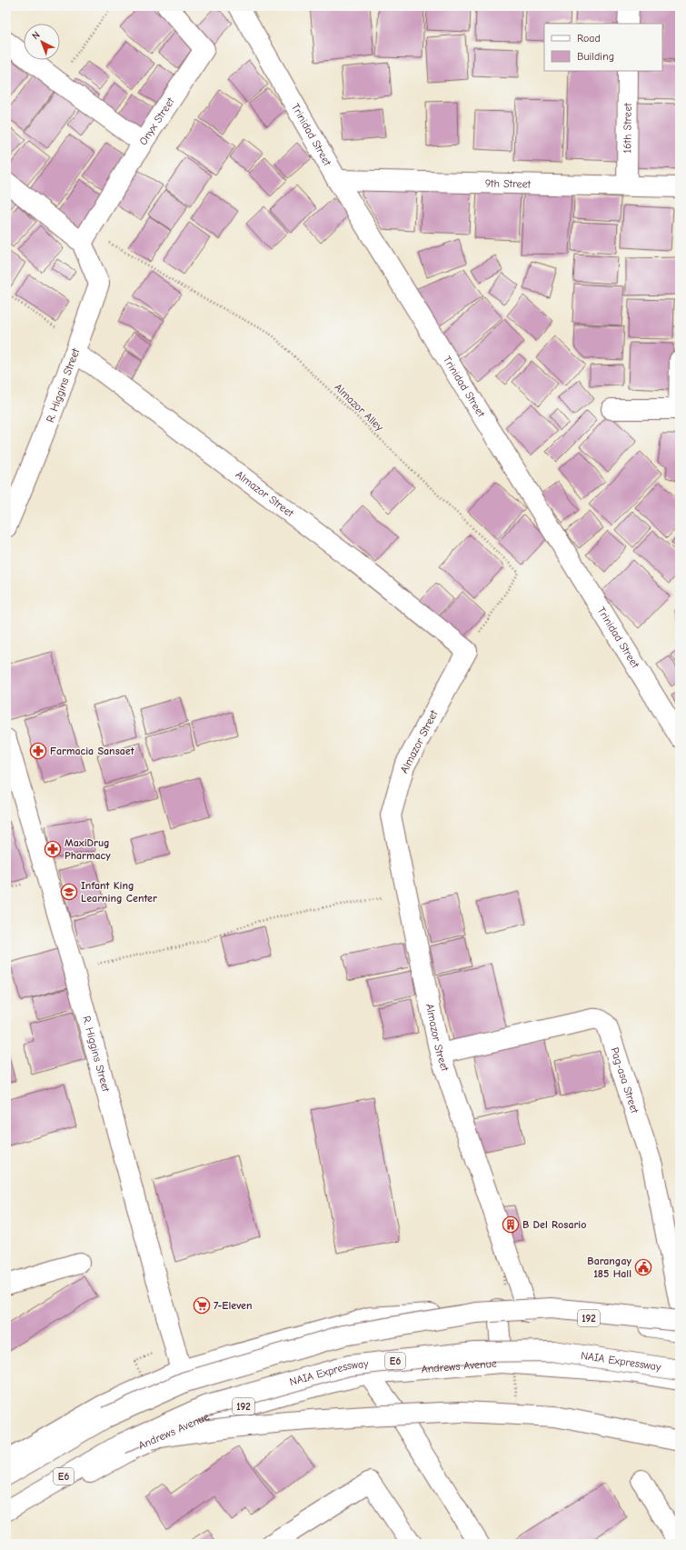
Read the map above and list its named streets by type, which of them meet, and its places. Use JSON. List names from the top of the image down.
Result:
{
  "streets": {
    "main road": [
      "Onyx Street",
      "16th Street",
      "Trinidad Street",
      "9th Street",
      "R. Higgins Street",
      "Almazor Street",
      "Pag-asa Street",
      "192",
      "E6",
      "NAIA Expressway",
      "Andrews Avenue"
    ],
    "path": ["Almazor Alley"]
  },
  "crossings": [
    ["Onyx Street", "R. Higgins Street"],
    ["Onyx Street", "Almazor Alley"],
    ["16th Street", "9th Street"],
    ["Trinidad Street", "9th Street"],
    ["R. Higgins Street", "Almazor Alley"],
    ["R. Higgins Street", "Almazor Street"],
    ["R. Higgins Street", "192"],
    ["Almazor Alley", "Almazor Street"],
    ["Almazor Street", "Pag-asa Street"],
    ["Almazor Street", "192"]
  ],
  "places": {
    "pharmacy": ["Farmacia Sansaet", "MaxiDrug Pharmacy"],
    "school or university": ["Infant King Learning Center"],
    "building": ["B Del Rosario"],
    "public building": ["Barangay 185 Hall"],
    "supermarket": ["7-Eleven"]
  },
  "legend": ["Road", "Building"],
  "north": "top left"
}
